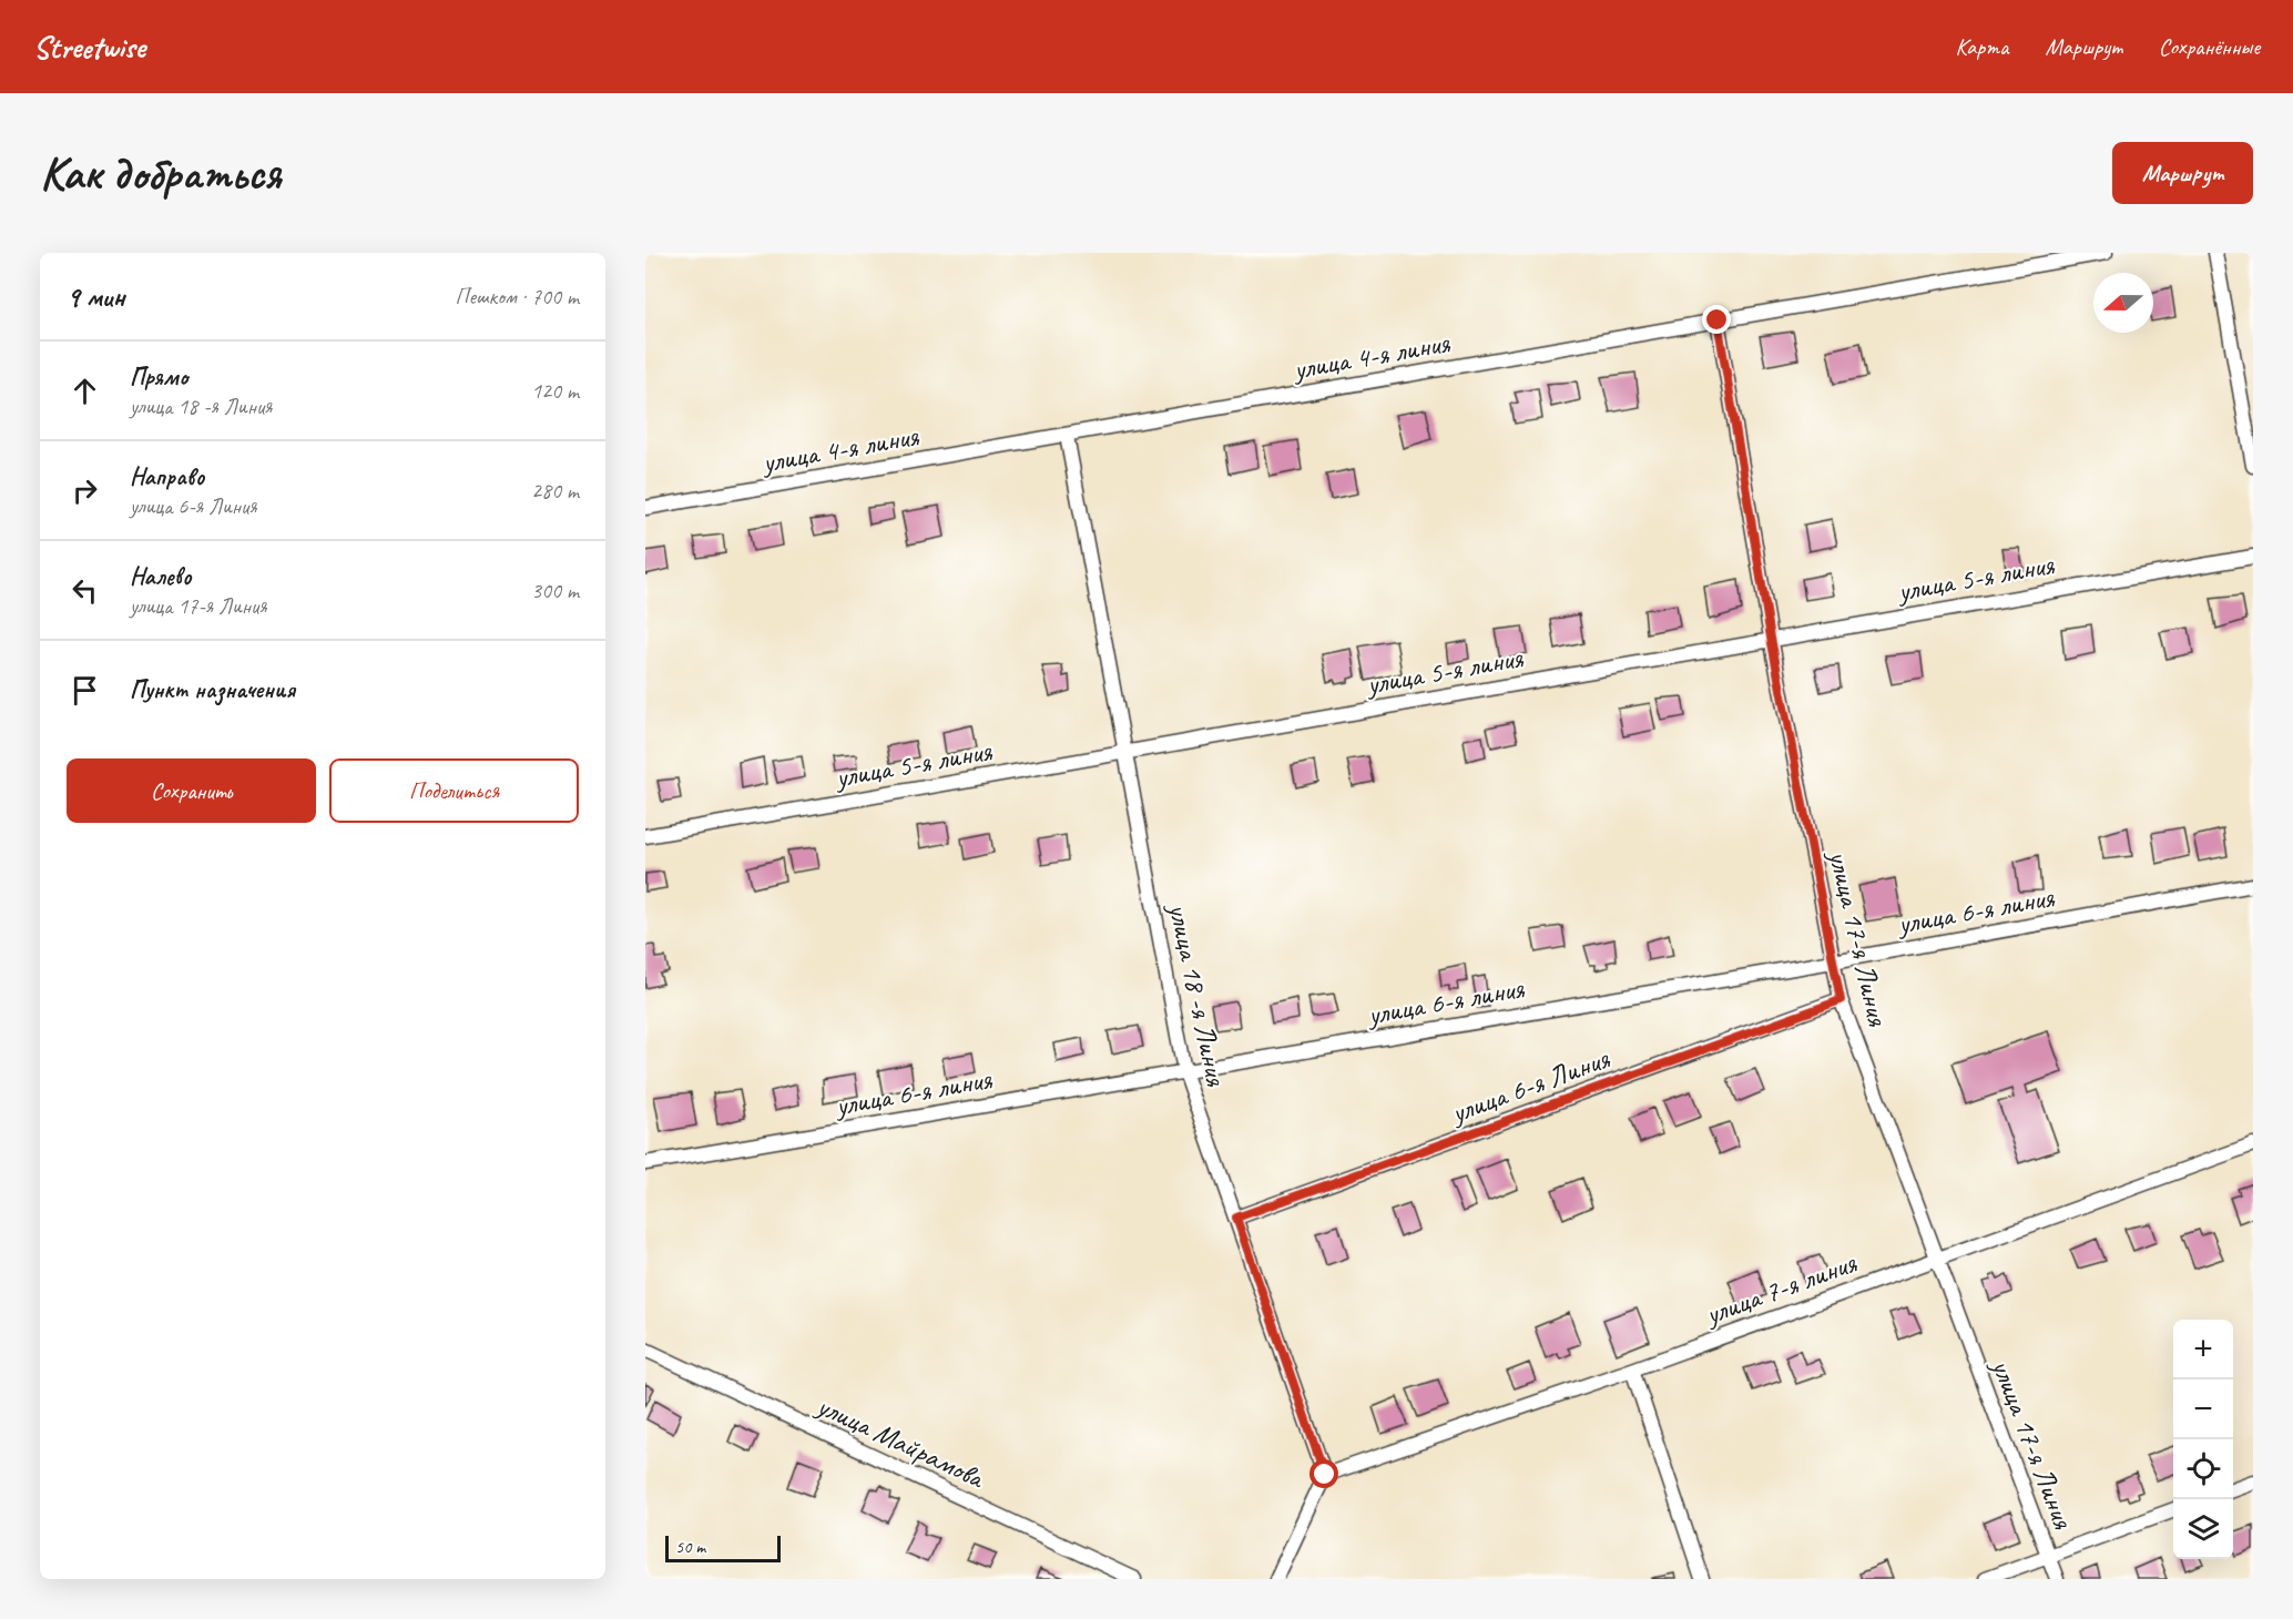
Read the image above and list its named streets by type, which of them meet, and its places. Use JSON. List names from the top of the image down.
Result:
{
  "streets": {
    "street": [
      "улица 4-я линия",
      "улица 5-я линия",
      "улица 6-я линия",
      "улица 17-я Линия",
      "улица 18 -я Линия",
      "улица 6-я Линия",
      "улица 7-я линия",
      "улица Майрамова"
    ]
  },
  "crossings": [
    ["улица 4-я линия", "улица 17-я Линия"],
    ["улица 4-я линия", "улица 18 -я Линия"],
    ["улица 5-я линия", "улица 17-я Линия"],
    ["улица 5-я линия", "улица 18 -я Линия"],
    ["улица 6-я линия", "улица 17-я Линия"],
    ["улица 6-я линия", "улица 18 -я Линия"],
    ["улица 17-я Линия", "улица 6-я Линия"],
    ["улица 17-я Линия", "улица 7-я линия"],
    ["улица 18 -я Линия", "улица 6-я Линия"],
    ["улица 18 -я Линия", "улица 7-я линия"]
  ],
  "scale_bar": "50 m",
  "north": "left",
  "page": {
    "header": "Streetwise",
    "nav": ["Карта", "Маршрут", "Сохранённые"],
    "buttons": [
      "Маршрут",
      ["Сохранить", "Поделиться"]
    ],
    "title": "Как добраться",
    "heading": ["9 мин", "Пешком · 700 m"],
    "list": [
      ["Прямо", "улица 18 -я Линия", "120 m"],
      ["Направо", "улица 6-я Линия", "280 m"],
      ["Налево", "улица 17-я Линия", "300 m"],
      "Пункт назначения"
    ],
    "map_buttons": ["+", "−"],
    "scale": "50 m"
  }
}
